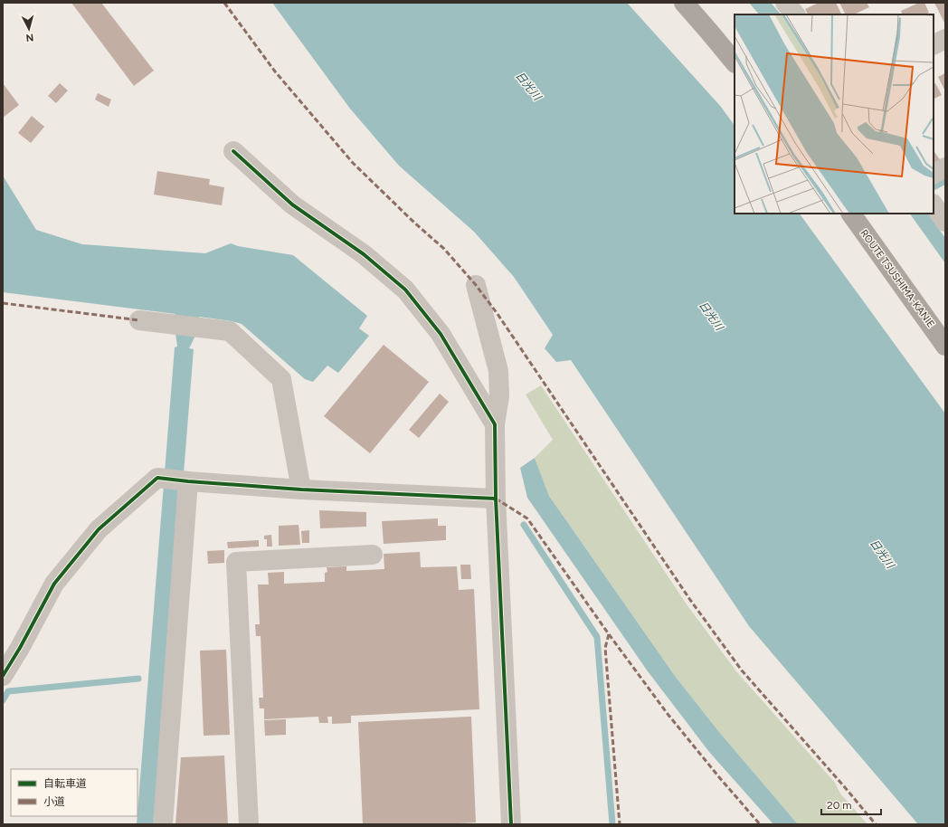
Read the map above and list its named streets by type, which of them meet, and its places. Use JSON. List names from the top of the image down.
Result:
{
  "streets": {
    "main road": ["ROUTE TSUSHIMA-KANIE"]
  },
  "water": ["日光川"],
  "legend": ["自転車道", "小道"],
  "scale_bar": "20 m",
  "north": "bottom"
}
